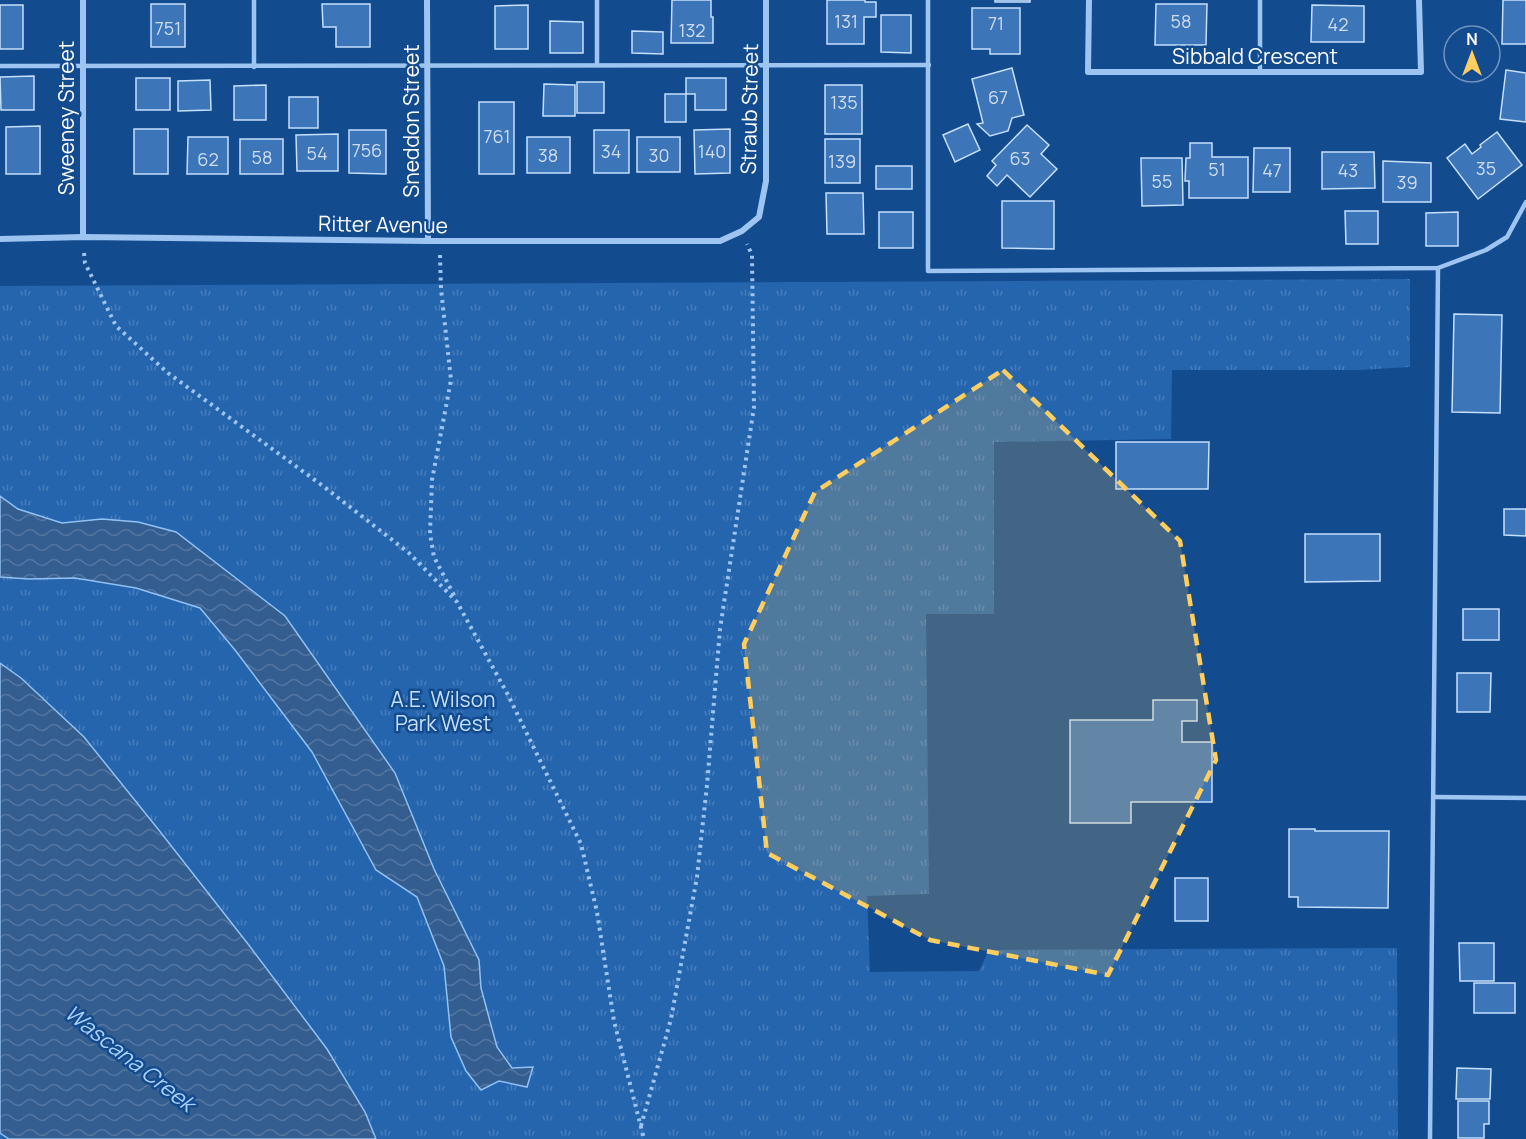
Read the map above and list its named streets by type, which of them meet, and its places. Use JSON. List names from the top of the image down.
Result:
{
  "streets": {
    "street": [
      "Sibbald Crescent",
      "Straub Street",
      "Sweeney Street",
      "Sneddon Street",
      "Ritter Avenue"
    ]
  },
  "crossings": [
    ["Straub Street", "Ritter Avenue"],
    ["Sweeney Street", "Ritter Avenue"],
    ["Sneddon Street", "Ritter Avenue"]
  ],
  "water": ["Wascana Creek"],
  "parks": ["A.E. Wilson Park West"],
  "house_numbers": [
    "131",
    "58",
    "71",
    "42",
    "751",
    "132",
    "67",
    "135",
    "761",
    "756",
    "34",
    "140",
    "54",
    "38",
    "30",
    "58",
    "63",
    "62",
    "139",
    "35",
    "51",
    "47",
    "43",
    "55",
    "39"
  ],
  "north": "top"
}
